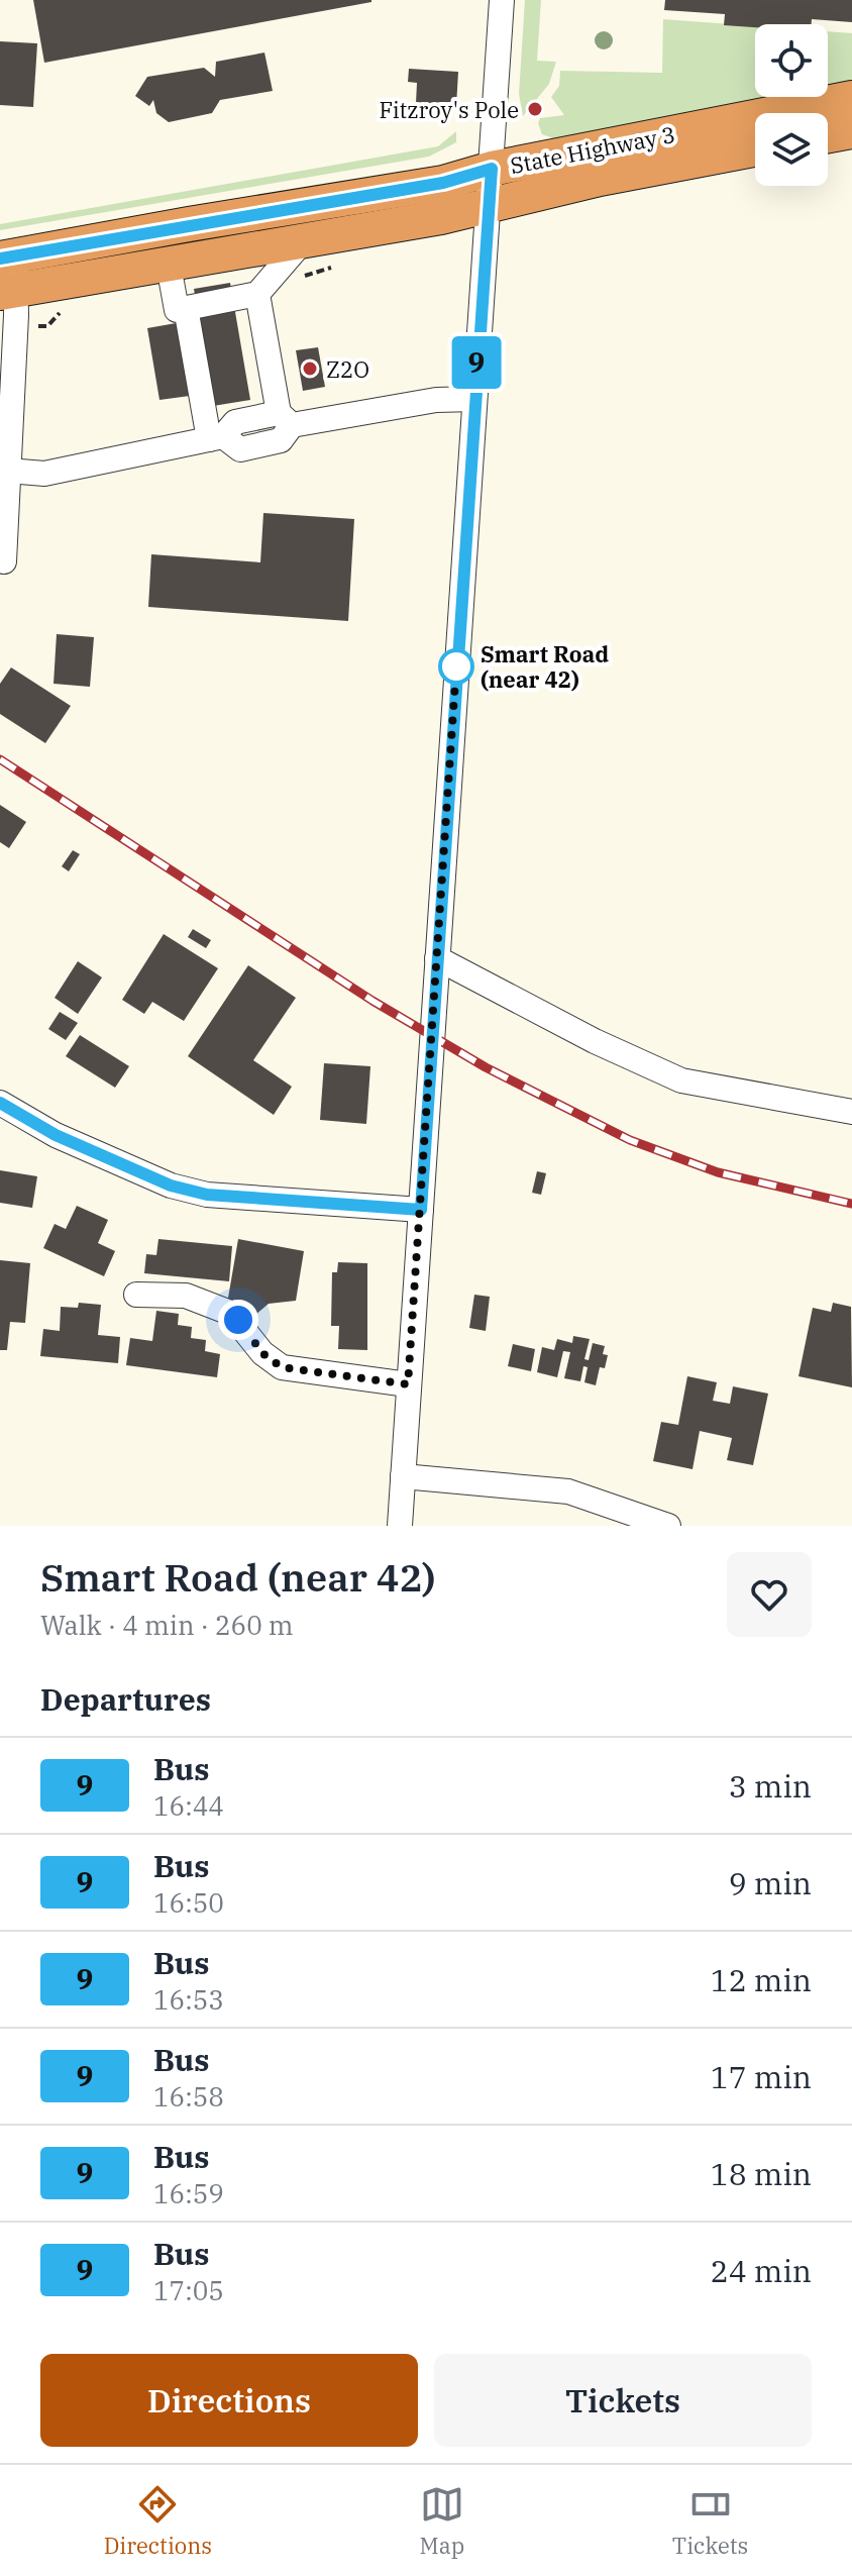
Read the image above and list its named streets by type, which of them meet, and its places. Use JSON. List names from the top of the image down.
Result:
{
  "streets": {
    "highway": ["State Highway 3"]
  },
  "places": ["Fitzroy's Pole", "Z2O", "Smart Road (near 42)"],
  "lines": ["bus line 9"],
  "page": {
    "on_map": "9",
    "heading": [
      ["Smart Road (near 42)", "Walk · 4 min · 260 m"],
      "Departures"
    ],
    "list": [
      {
        "mark": "9",
        "name": "Bus",
        "note": "16:44",
        "value": "3 min"
      },
      {
        "mark": "9",
        "name": "Bus",
        "note": "16:50",
        "value": "9 min"
      },
      {
        "mark": "9",
        "name": "Bus",
        "note": "16:53",
        "value": "12 min"
      },
      {
        "mark": "9",
        "name": "Bus",
        "note": "16:58",
        "value": "17 min"
      },
      {
        "mark": "9",
        "name": "Bus",
        "note": "16:59",
        "value": "18 min"
      },
      {
        "mark": "9",
        "name": "Bus",
        "note": "17:05",
        "value": "24 min"
      }
    ],
    "buttons": ["Directions", "Tickets"],
    "tabs": ["Directions", "Map", "Tickets"]
  }
}
